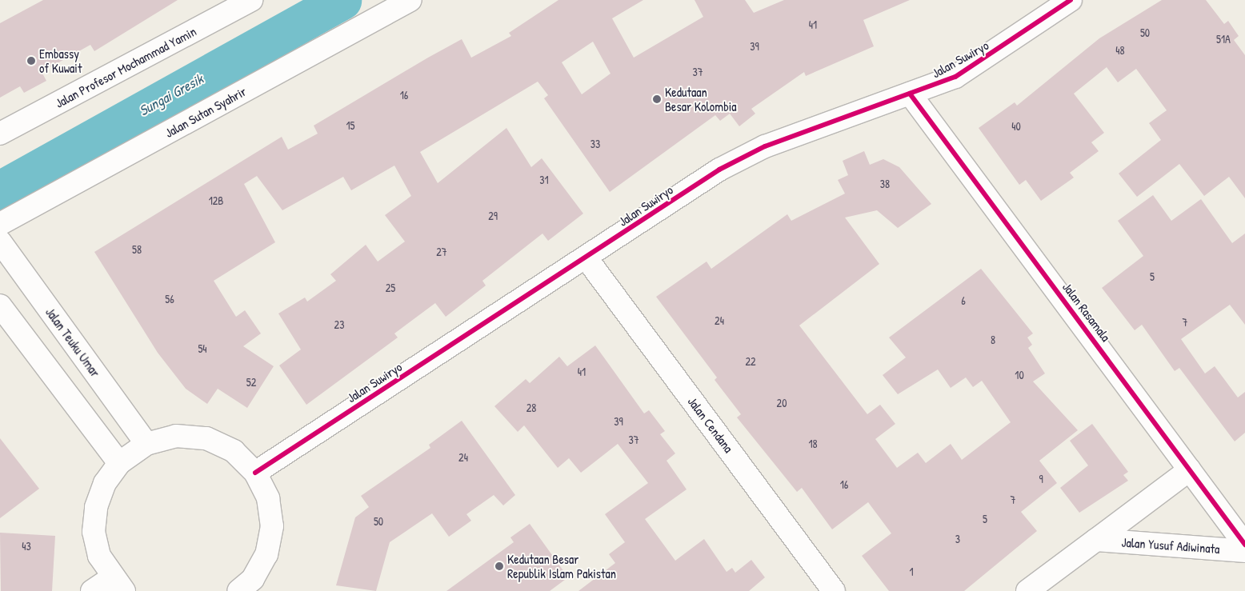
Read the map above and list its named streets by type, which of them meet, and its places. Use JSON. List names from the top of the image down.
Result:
{
  "streets": {
    "street": [
      "Jalan Suwiryo",
      "Jalan Profesor Mochammad Yamin",
      "Jalan Sutan Syahrir",
      "Jalan Rasamala",
      "Jalan Teuku Umar",
      "Jalan Cendana",
      "Jalan Yusuf Adiwinata"
    ]
  },
  "crossings": [
    ["Jalan Suwiryo", "Jalan Rasamala"],
    ["Jalan Suwiryo", "Jalan Cendana"],
    ["Jalan Rasamala", "Jalan Yusuf Adiwinata"]
  ],
  "water": ["Sungai Gresik"],
  "places": ["Embassy of Kuwait", "Kedutaan Besar Kolombia", "Kedutaan Besar Republik Islam Pakistan"],
  "house_numbers": [
    "41",
    "50",
    "51A",
    "39",
    "48",
    "37",
    "16",
    "15",
    "40",
    "33",
    "31",
    "38",
    "12B",
    "29",
    "58",
    "27",
    "5",
    "25",
    "56",
    "6",
    "24",
    "7",
    "23",
    "8",
    "54",
    "22",
    "41",
    "10",
    "52",
    "20",
    "28",
    "39",
    "37",
    "18",
    "24",
    "9",
    "16",
    "7",
    "5",
    "50",
    "3",
    "43",
    "1"
  ]
}
